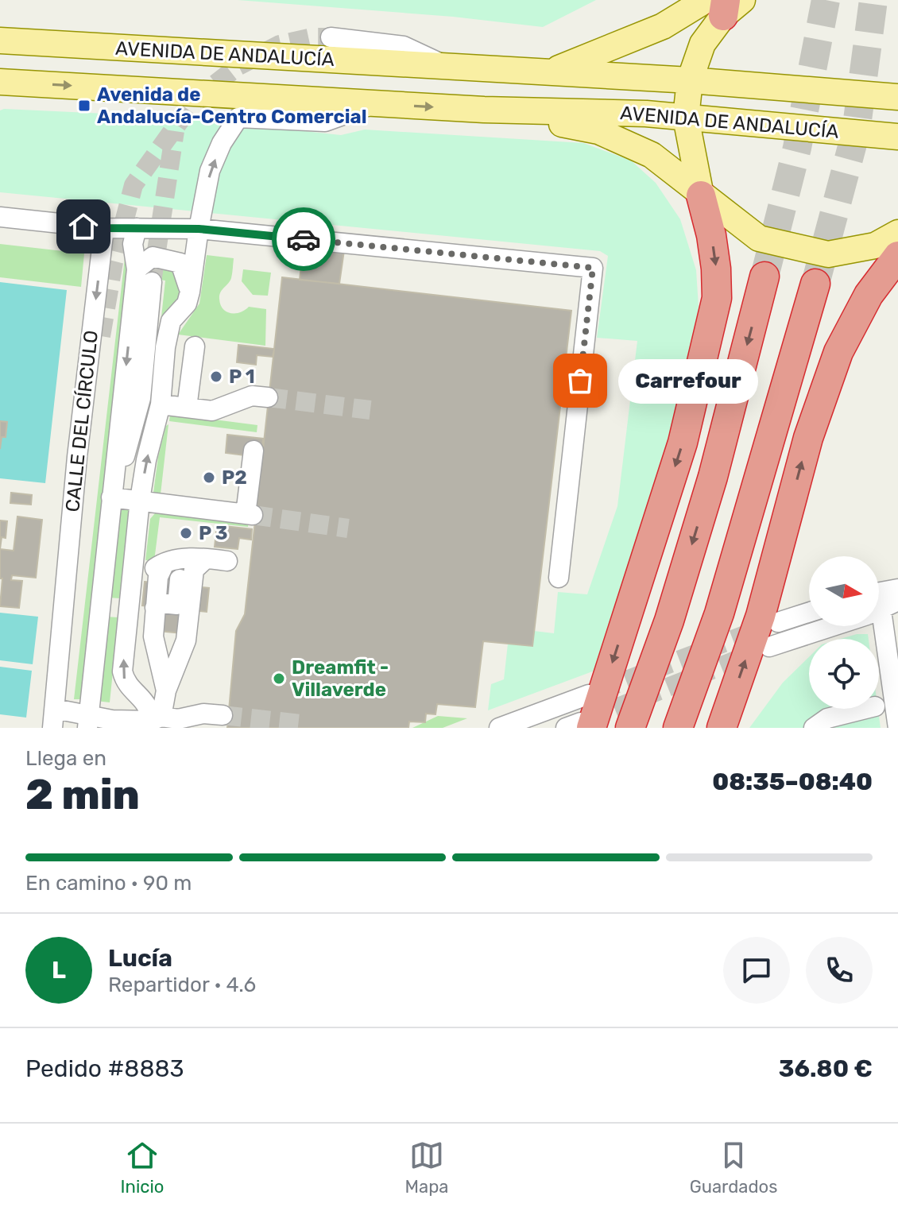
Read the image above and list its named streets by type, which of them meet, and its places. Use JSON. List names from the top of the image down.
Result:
{
  "streets": {
    "main road": ["AVENIDA DE ANDALUCÍA"],
    "street": ["CALLE DEL CÍRCULO"]
  },
  "places": {
    "transit": ["Avenida de Andalucía-Centro Comercial"],
    "other": [
      "P 1",
      "Carrefour",
      "P2",
      "P 3",
      "Dreamfit - Villaverde"
    ]
  },
  "north": "right",
  "page": {
    "bubble": "Carrefour",
    "heading": ["2 min", "Llega en", "08:35–08:40"],
    "panel": [
      "Lucía",
      "Repartidor · 4.6",
      "Pedido #8883",
      "36.80 €"
    ],
    "bar": "En camino · 90 m",
    "round": "L",
    "tabs": ["Inicio", "Mapa", "Guardados"]
  }
}
